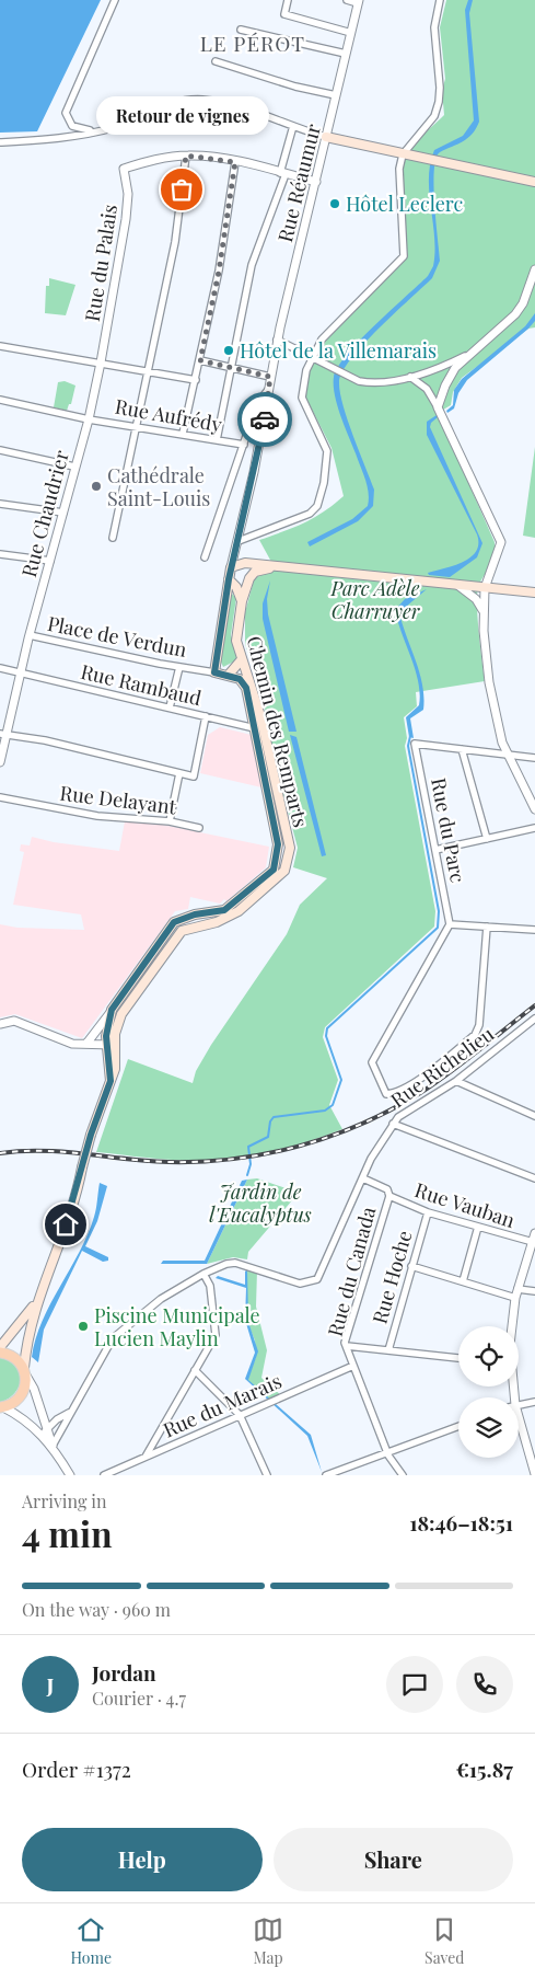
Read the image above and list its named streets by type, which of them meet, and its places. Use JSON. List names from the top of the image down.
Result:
{
  "streets": {
    "main road": ["Chemin des Remparts"],
    "street": [
      "Rue Réaumur",
      "Rue du Palais",
      "Rue Aufrédy",
      "Rue Chaudrier",
      "Place de Verdun",
      "Rue Rambaud",
      "Rue Delayant",
      "Rue du Parc",
      "Rue Richelieu",
      "Rue Vauban",
      "Rue du Canada",
      "Rue Hoche",
      "Rue du Marais"
    ]
  },
  "crossings": [
    ["Rue Réaumur", "Chemin des Remparts"],
    ["Rue du Palais", "Rue Chaudrier"],
    ["Rue Aufrédy", "Rue Chaudrier"],
    ["Rue Chaudrier", "Place de Verdun"],
    ["Rue Chaudrier", "Rue Rambaud"],
    ["Place de Verdun", "Chemin des Remparts"],
    ["Rue Rambaud", "Chemin des Remparts"],
    ["Rue Richelieu", "Rue Vauban"],
    ["Rue Vauban", "Rue du Canada"],
    ["Rue Vauban", "Rue Hoche"],
    ["Rue du Canada", "Rue du Marais"]
  ],
  "districts": ["LE PÉROT"],
  "parks": ["Parc Adèle Charruyer", "Jardin de l'Eucalyptus"],
  "places": [
    "Retour de vignes",
    "Hôtel Leclerc",
    "Hôtel de la Villemarais",
    "Cathédrale Saint-Louis",
    "Piscine Municipale Lucien Maylin"
  ],
  "page": {
    "bubble": "Retour de vignes",
    "heading": ["4 min", "Arriving in", "18:46–18:51"],
    "panel": [
      "Jordan",
      "Courier · 4.7",
      "Order #1372",
      "€15.87"
    ],
    "bar": "On the way · 960 m",
    "round": "J",
    "buttons": ["Help", "Share"],
    "tabs": ["Home", "Map", "Saved"]
  }
}
